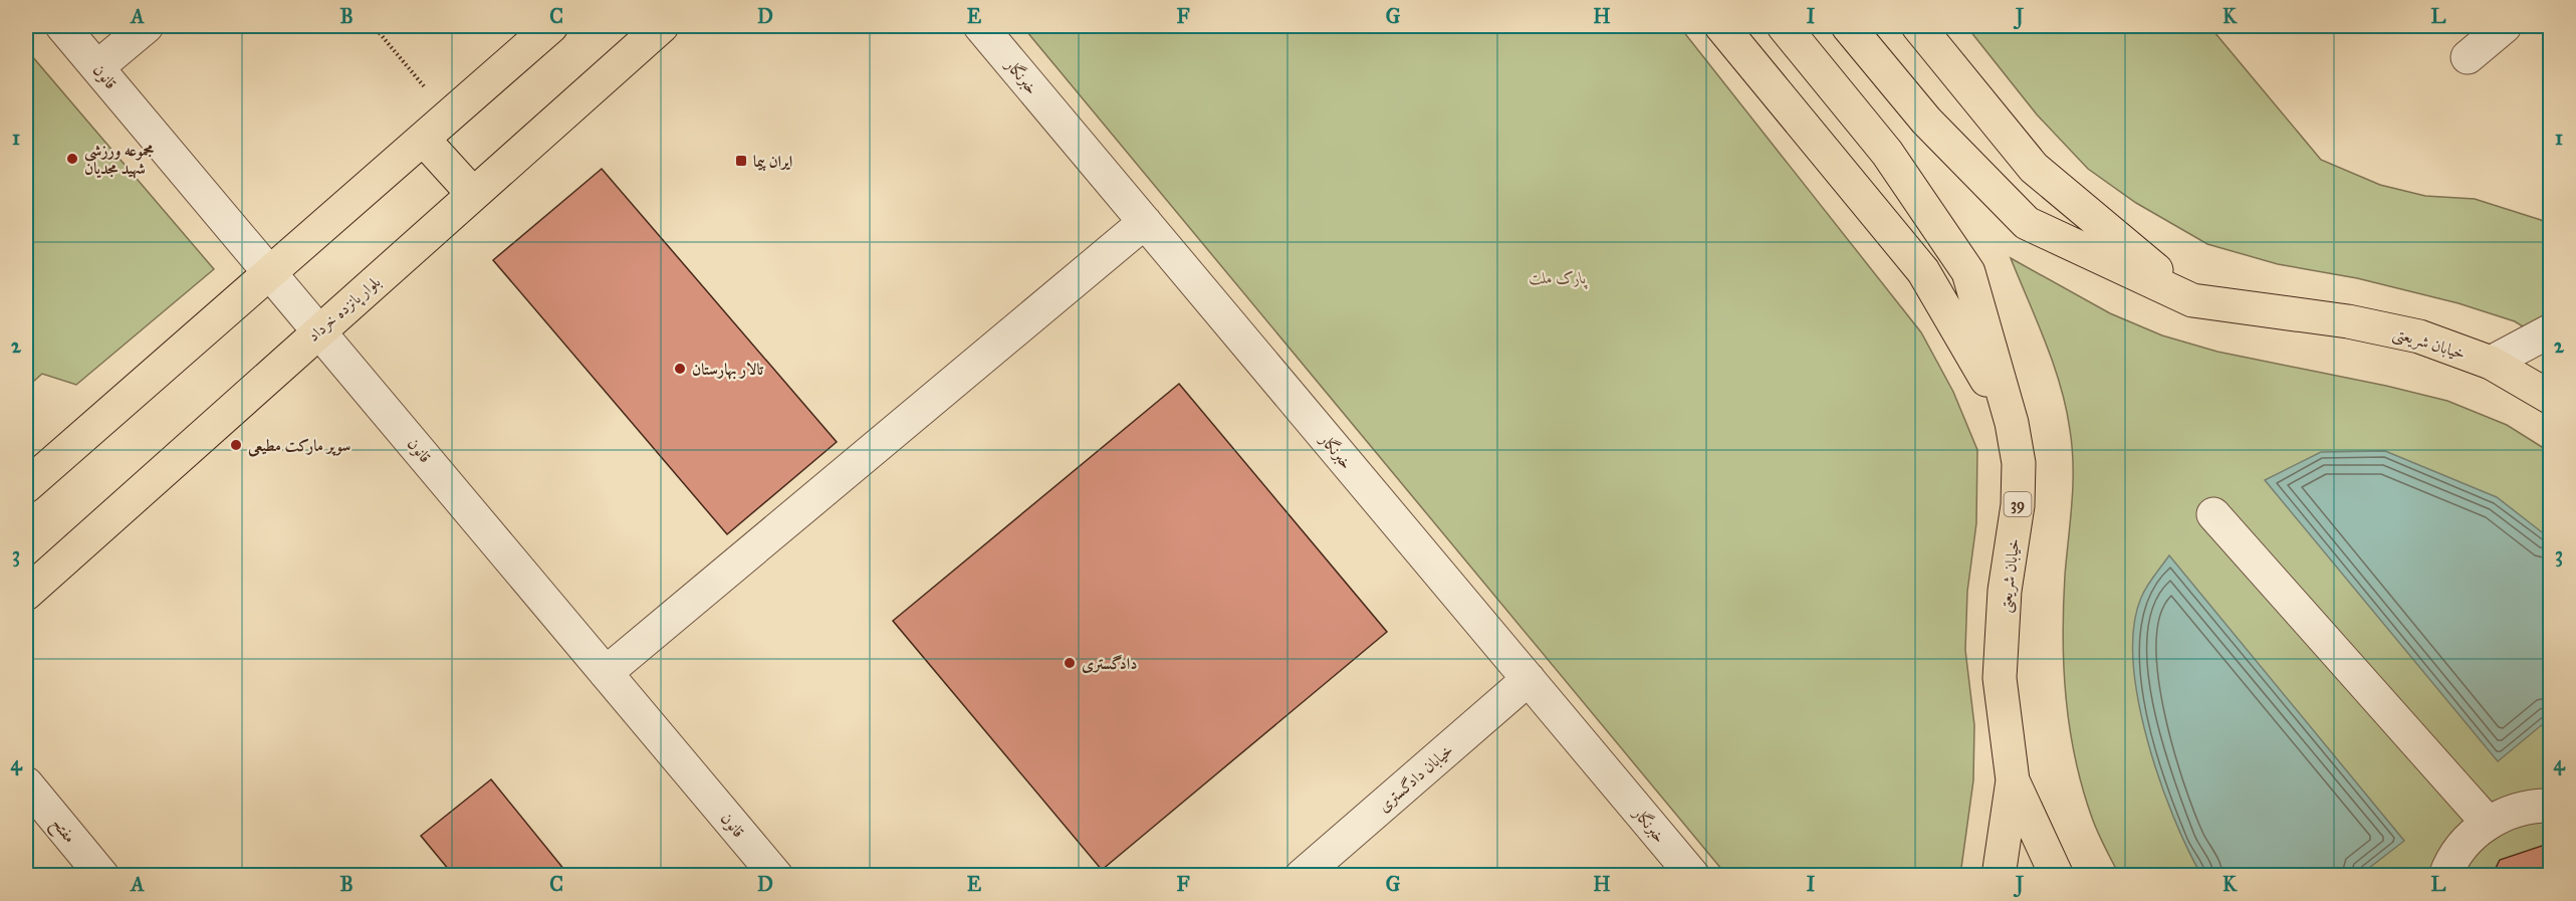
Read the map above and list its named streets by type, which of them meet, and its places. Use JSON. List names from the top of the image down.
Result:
{
  "streets": {
    "main road": ["بلوار پانزده خرداد", "خیابان شریعتی", "39"],
    "street": [
      "قانون",
      "خبرنگار",
      "خیابان دادگستری",
      "مفتح"
    ]
  },
  "crossings": [
    ["قانون", "بلوار پانزده خرداد"],
    ["خبرنگار", "خیابان دادگستری"]
  ],
  "parks": ["پارک ملت"],
  "places": {
    "other": [
      "مجموعه ورزشی شهید مجدیان",
      "تالار بهارستان",
      "سوپر مارکت مطیعی",
      "دادگستری"
    ],
    "transit": ["ایران پیما"]
  },
  "grid": {
    "columns": [
      "A",
      "B",
      "C",
      "D",
      "E",
      "F",
      "G",
      "H",
      "I",
      "J",
      "K",
      "L"
    ],
    "rows": [
      "1",
      "2",
      "3",
      "4"
    ]
  }
}
